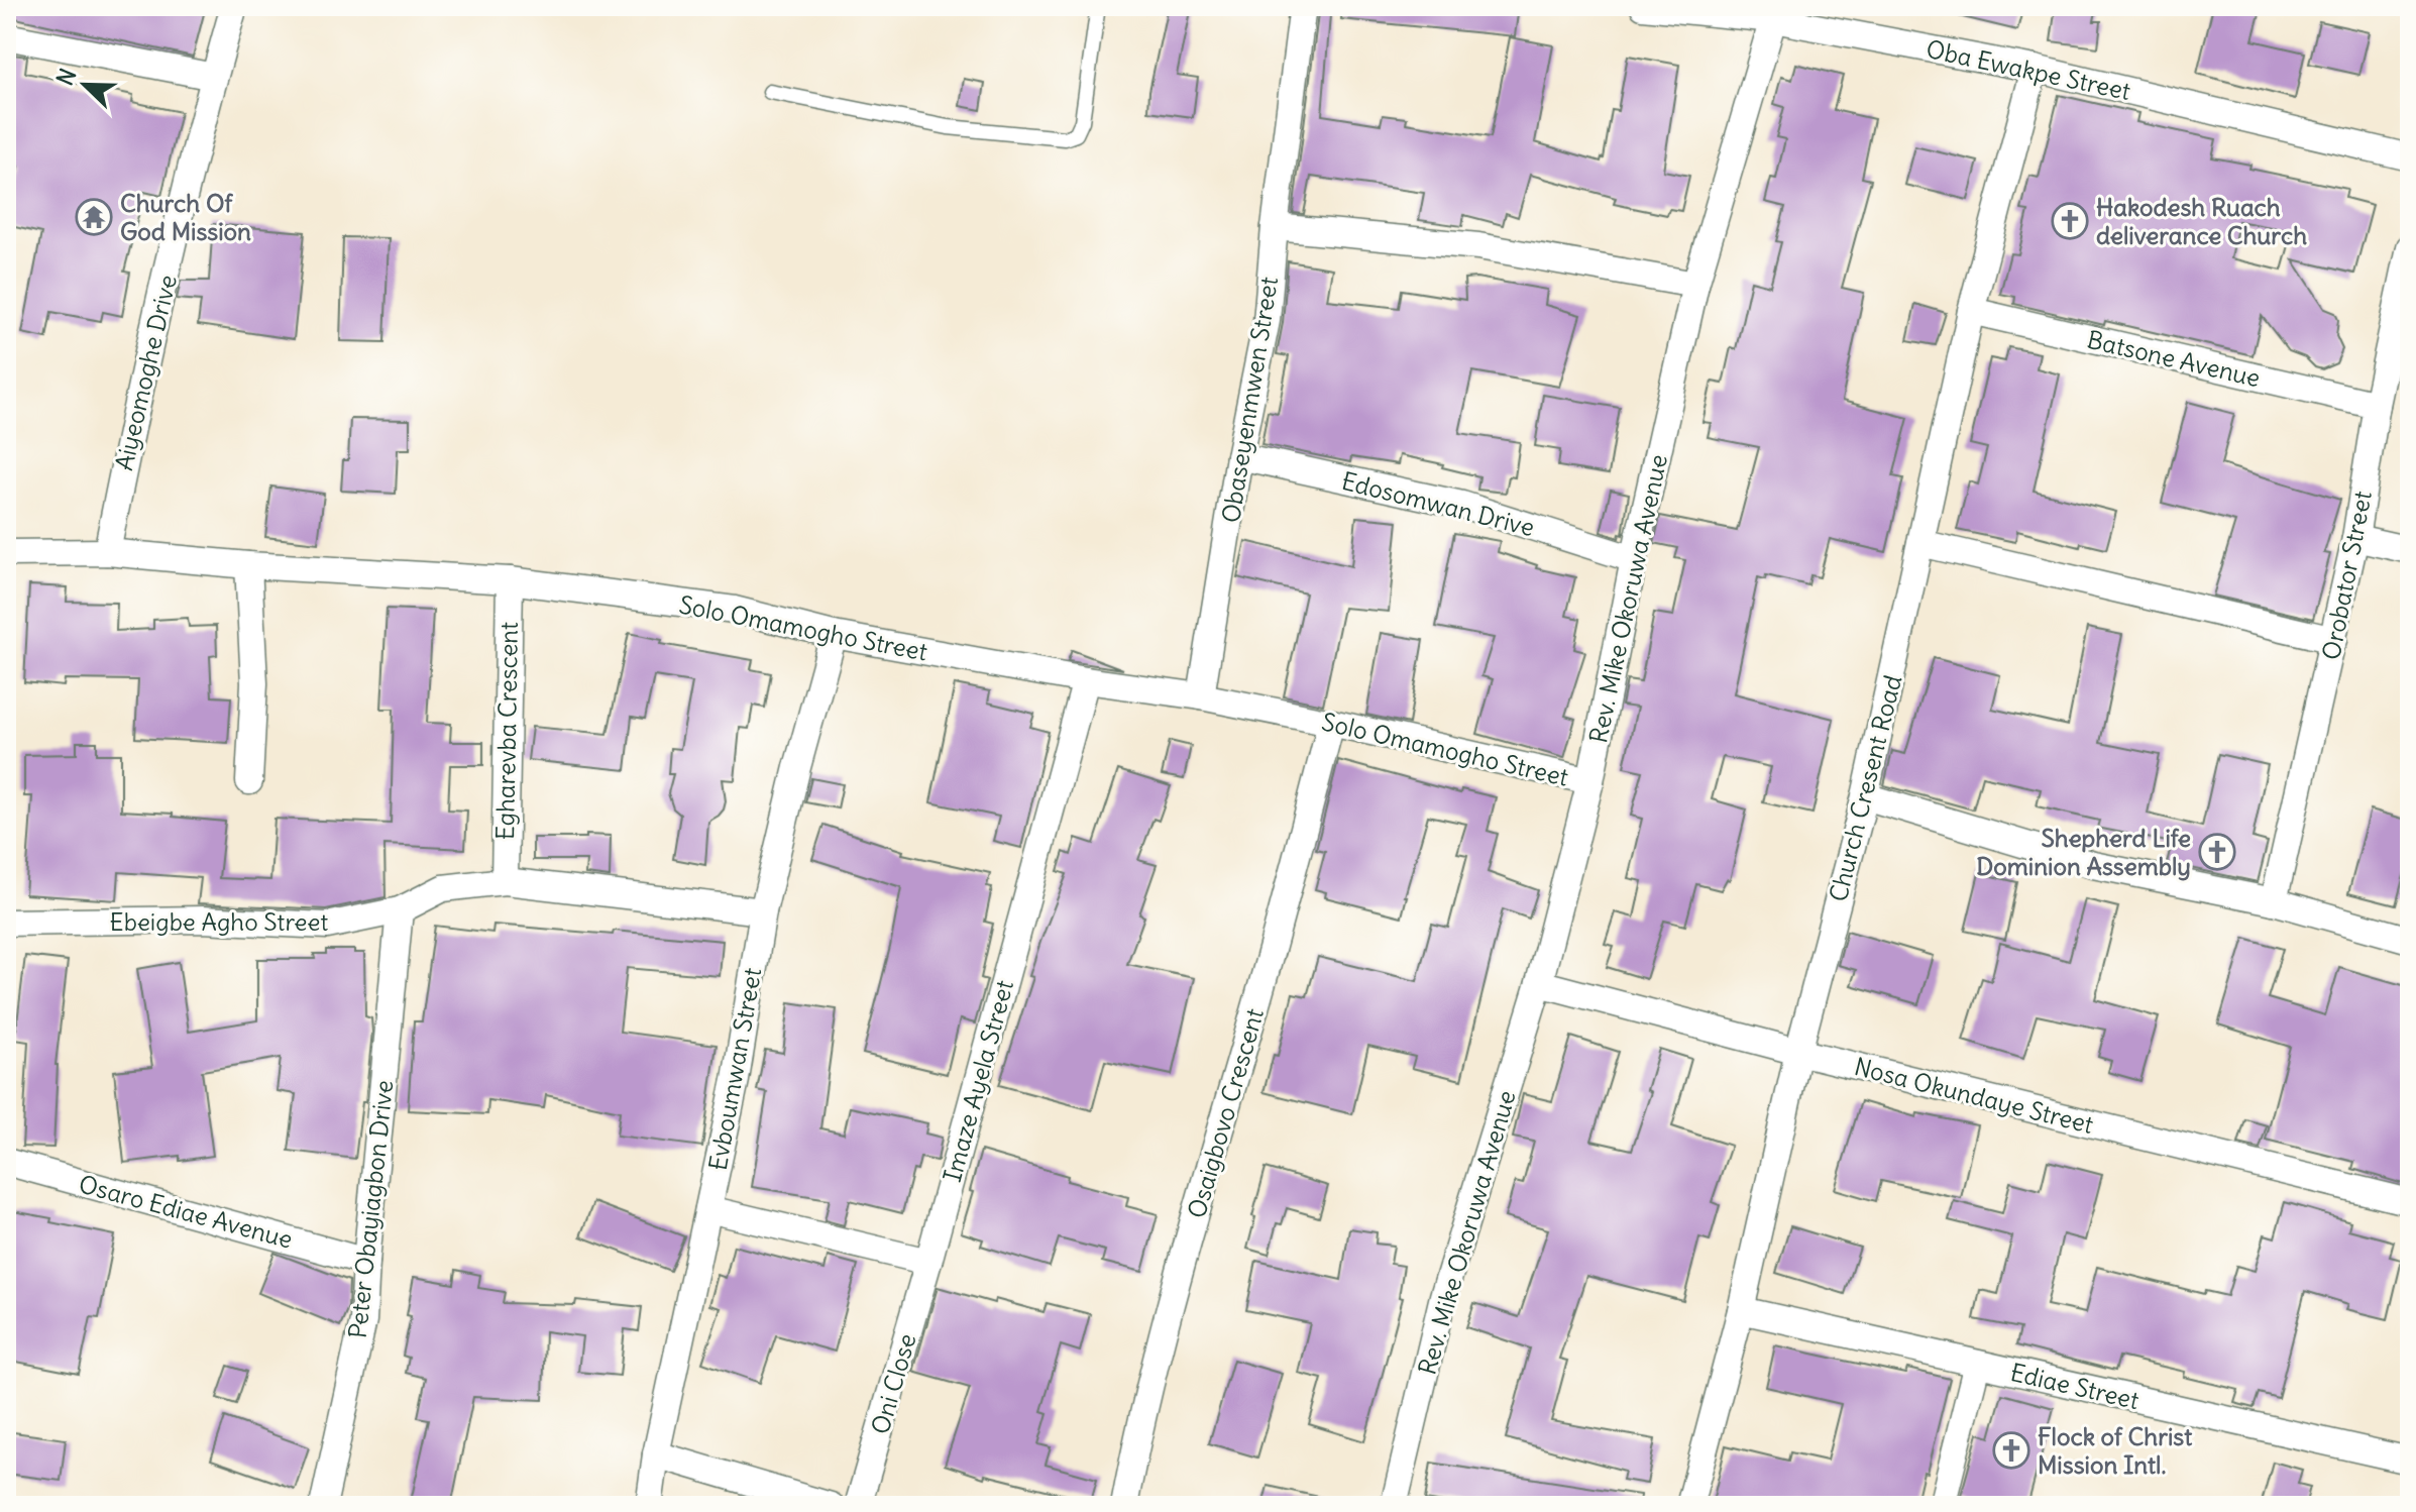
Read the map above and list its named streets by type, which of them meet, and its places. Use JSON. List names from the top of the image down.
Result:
{
  "streets": {
    "street": [
      "Oba Ewakpe Street",
      "Batsone Avenue",
      "Aiyeomoghe Drive",
      "Obaseyenmwen Street",
      "Edosomwan Drive",
      "Orobator Street",
      "Rev. Mike Okoruwa Avenue",
      "Solo Omamogho Street",
      "Egharevba Crescent",
      "Church Cresent Road",
      "Ebeigbe Agho Street",
      "Evboumwan Street",
      "Imaze Ayela Street",
      "Nosa Okundaye Street",
      "Osaigbovo Crescent",
      "Peter Obayiagbon Drive",
      "Osaro Ediae Avenue",
      "Oni Close",
      "Ediae Street"
    ]
  },
  "crossings": [
    ["Oba Ewakpe Street", "Rev. Mike Okoruwa Avenue"],
    ["Oba Ewakpe Street", "Church Cresent Road"],
    ["Batsone Avenue", "Orobator Street"],
    ["Batsone Avenue", "Church Cresent Road"],
    ["Aiyeomoghe Drive", "Solo Omamogho Street"],
    ["Obaseyenmwen Street", "Edosomwan Drive"],
    ["Obaseyenmwen Street", "Solo Omamogho Street"],
    ["Edosomwan Drive", "Rev. Mike Okoruwa Avenue"],
    ["Rev. Mike Okoruwa Avenue", "Solo Omamogho Street"],
    ["Rev. Mike Okoruwa Avenue", "Nosa Okundaye Street"],
    ["Solo Omamogho Street", "Egharevba Crescent"],
    ["Solo Omamogho Street", "Evboumwan Street"],
    ["Solo Omamogho Street", "Imaze Ayela Street"],
    ["Solo Omamogho Street", "Osaigbovo Crescent"],
    ["Egharevba Crescent", "Ebeigbe Agho Street"],
    ["Church Cresent Road", "Nosa Okundaye Street"],
    ["Church Cresent Road", "Ediae Street"],
    ["Ebeigbe Agho Street", "Evboumwan Street"],
    ["Ebeigbe Agho Street", "Peter Obayiagbon Drive"],
    ["Imaze Ayela Street", "Oni Close"],
    ["Peter Obayiagbon Drive", "Osaro Ediae Avenue"]
  ],
  "places": {
    "temple": ["Church Of God Mission"],
    "church": ["Hakodesh Ruach deliverance Church", "Shepherd Life Dominion Assembly", "Flock of Christ Mission Intl."]
  },
  "north": "top left"
}
